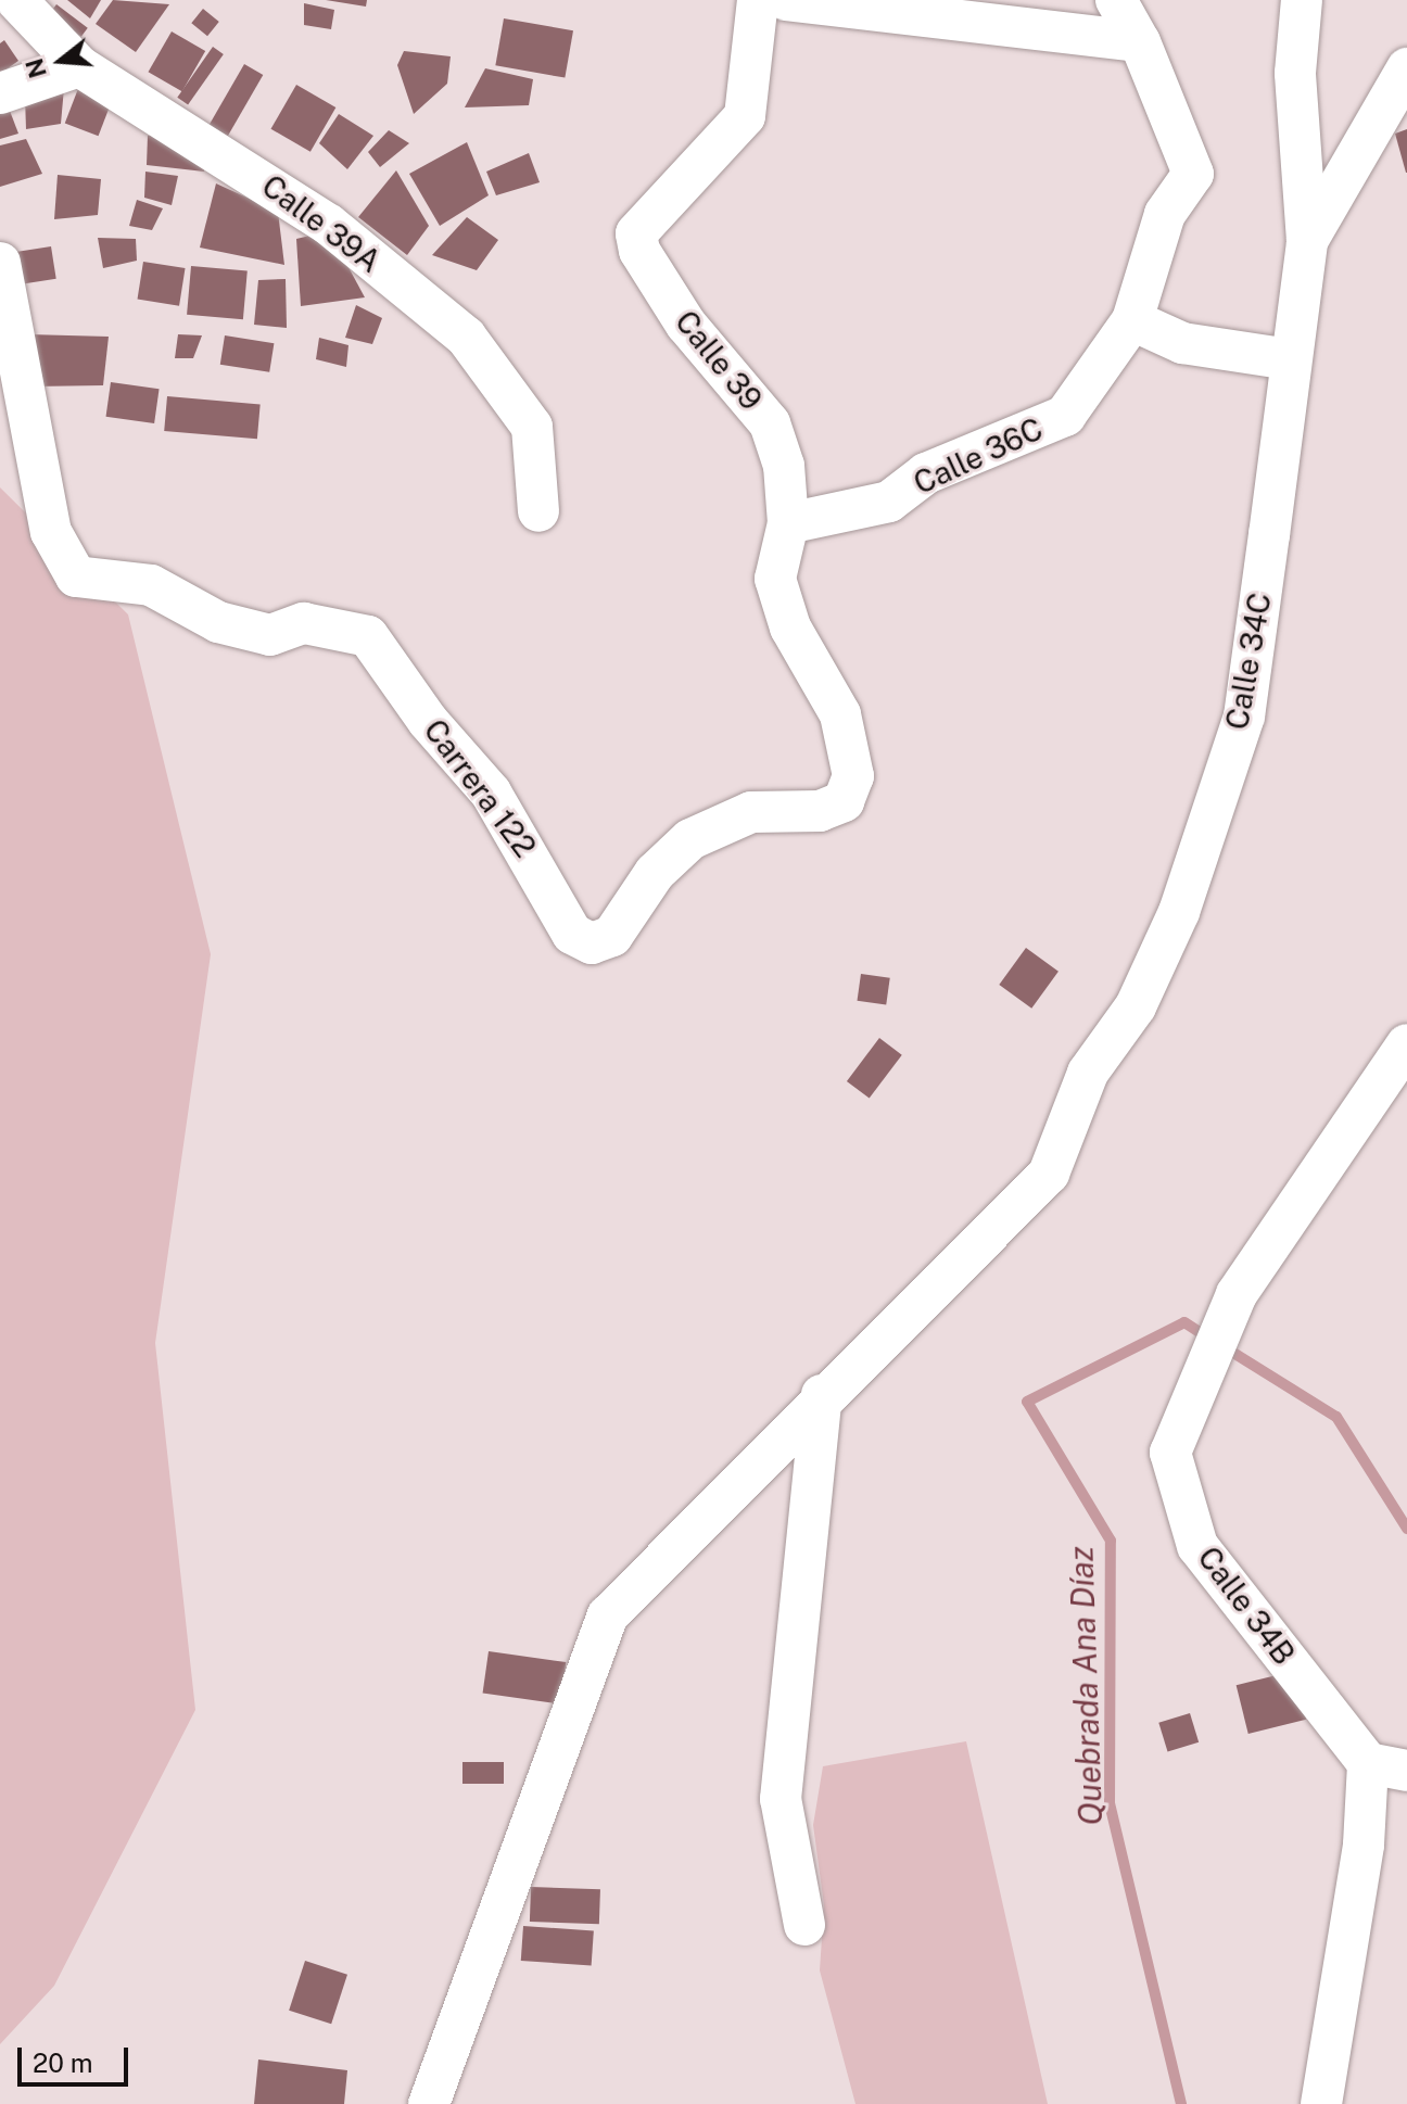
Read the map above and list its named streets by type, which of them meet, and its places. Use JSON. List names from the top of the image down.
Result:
{
  "streets": {
    "street": [
      "Calle 39A",
      "Calle 39",
      "Calle 36C",
      "Calle 34C",
      "Carrera 122",
      "Calle 34B"
    ]
  },
  "crossings": [
    ["Calle 39", "Calle 36C"],
    ["Calle 39", "Carrera 122"]
  ],
  "water": ["Quebrada Ana Díaz"],
  "scale_bar": "20 m",
  "north": "left"
}
